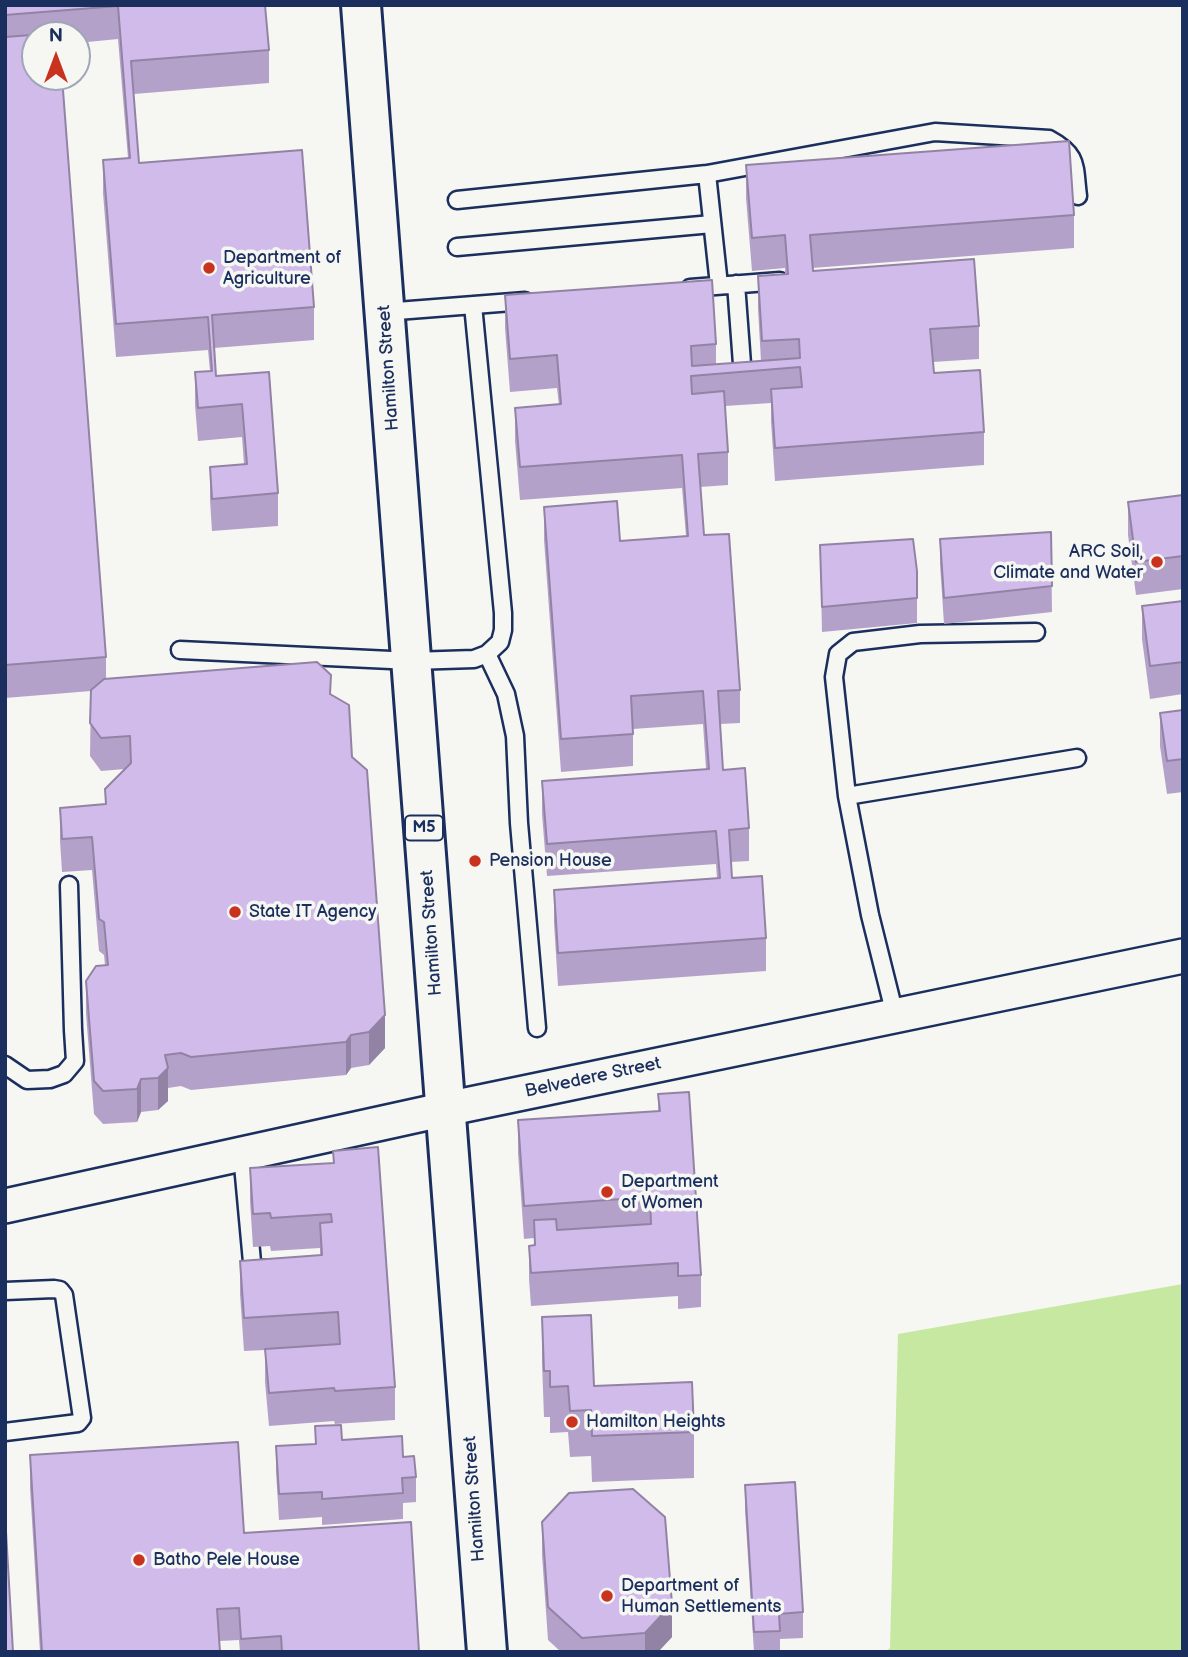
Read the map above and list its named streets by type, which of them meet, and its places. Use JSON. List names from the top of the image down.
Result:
{
  "streets": {
    "main road": ["Hamilton Street", "M5"],
    "street": ["Belvedere Street"]
  },
  "crossings": [
    ["Hamilton Street", "Belvedere Street"]
  ],
  "places": [
    "Department of Agriculture",
    "ARC Soil, Climate and Water",
    "Pension House",
    "State IT Agency",
    "Department of Women",
    "Hamilton Heights",
    "Batho Pele House",
    "Department of Human Settlements"
  ],
  "north": "top"
}
